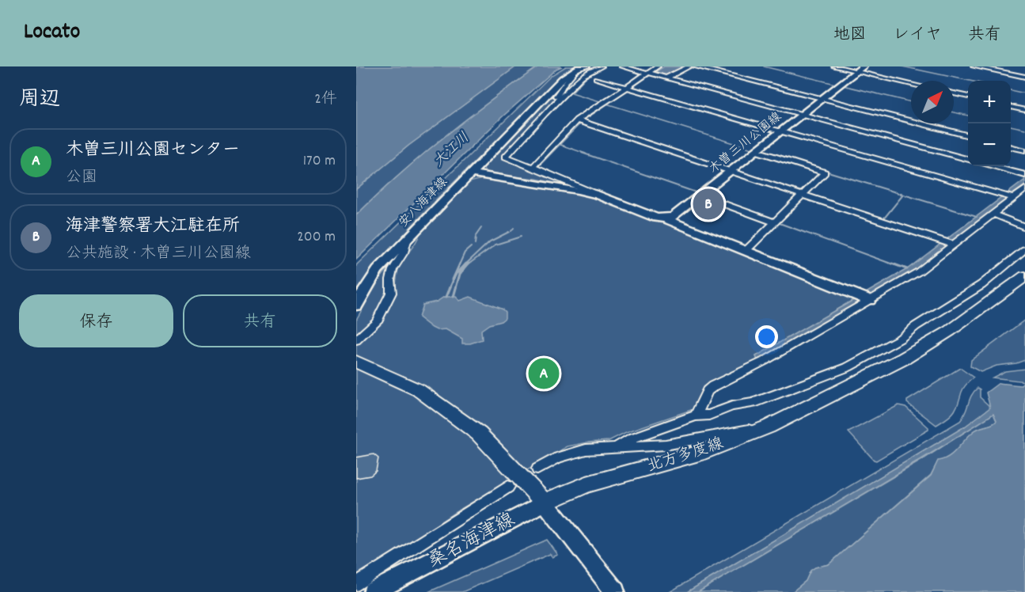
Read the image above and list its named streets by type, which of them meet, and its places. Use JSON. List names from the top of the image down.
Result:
{
  "streets": {
    "main road": [
      "木曽三川公園線",
      "安八海津線",
      "北方多度線",
      "桑名海津線"
    ]
  },
  "crossings": [
    ["北方多度線", "桑名海津線"]
  ],
  "water": ["大江川"],
  "north": "top right",
  "page": {
    "header": "Locato",
    "nav": ["地図", "レイヤ", "共有"],
    "heading": ["周辺", "2件"],
    "map_buttons": ["+", "−"],
    "list": [
      {
        "mark": "A",
        "name": "木曽三川公園センター",
        "note": "公園",
        "value": "170 m"
      },
      {
        "mark": "B",
        "name": "海津警察署大江駐在所",
        "note": "公共施設 · 木曽三川公園線",
        "value": "200 m"
      }
    ],
    "pins": ["B", "A"],
    "buttons": ["保存", "共有"]
  }
}
